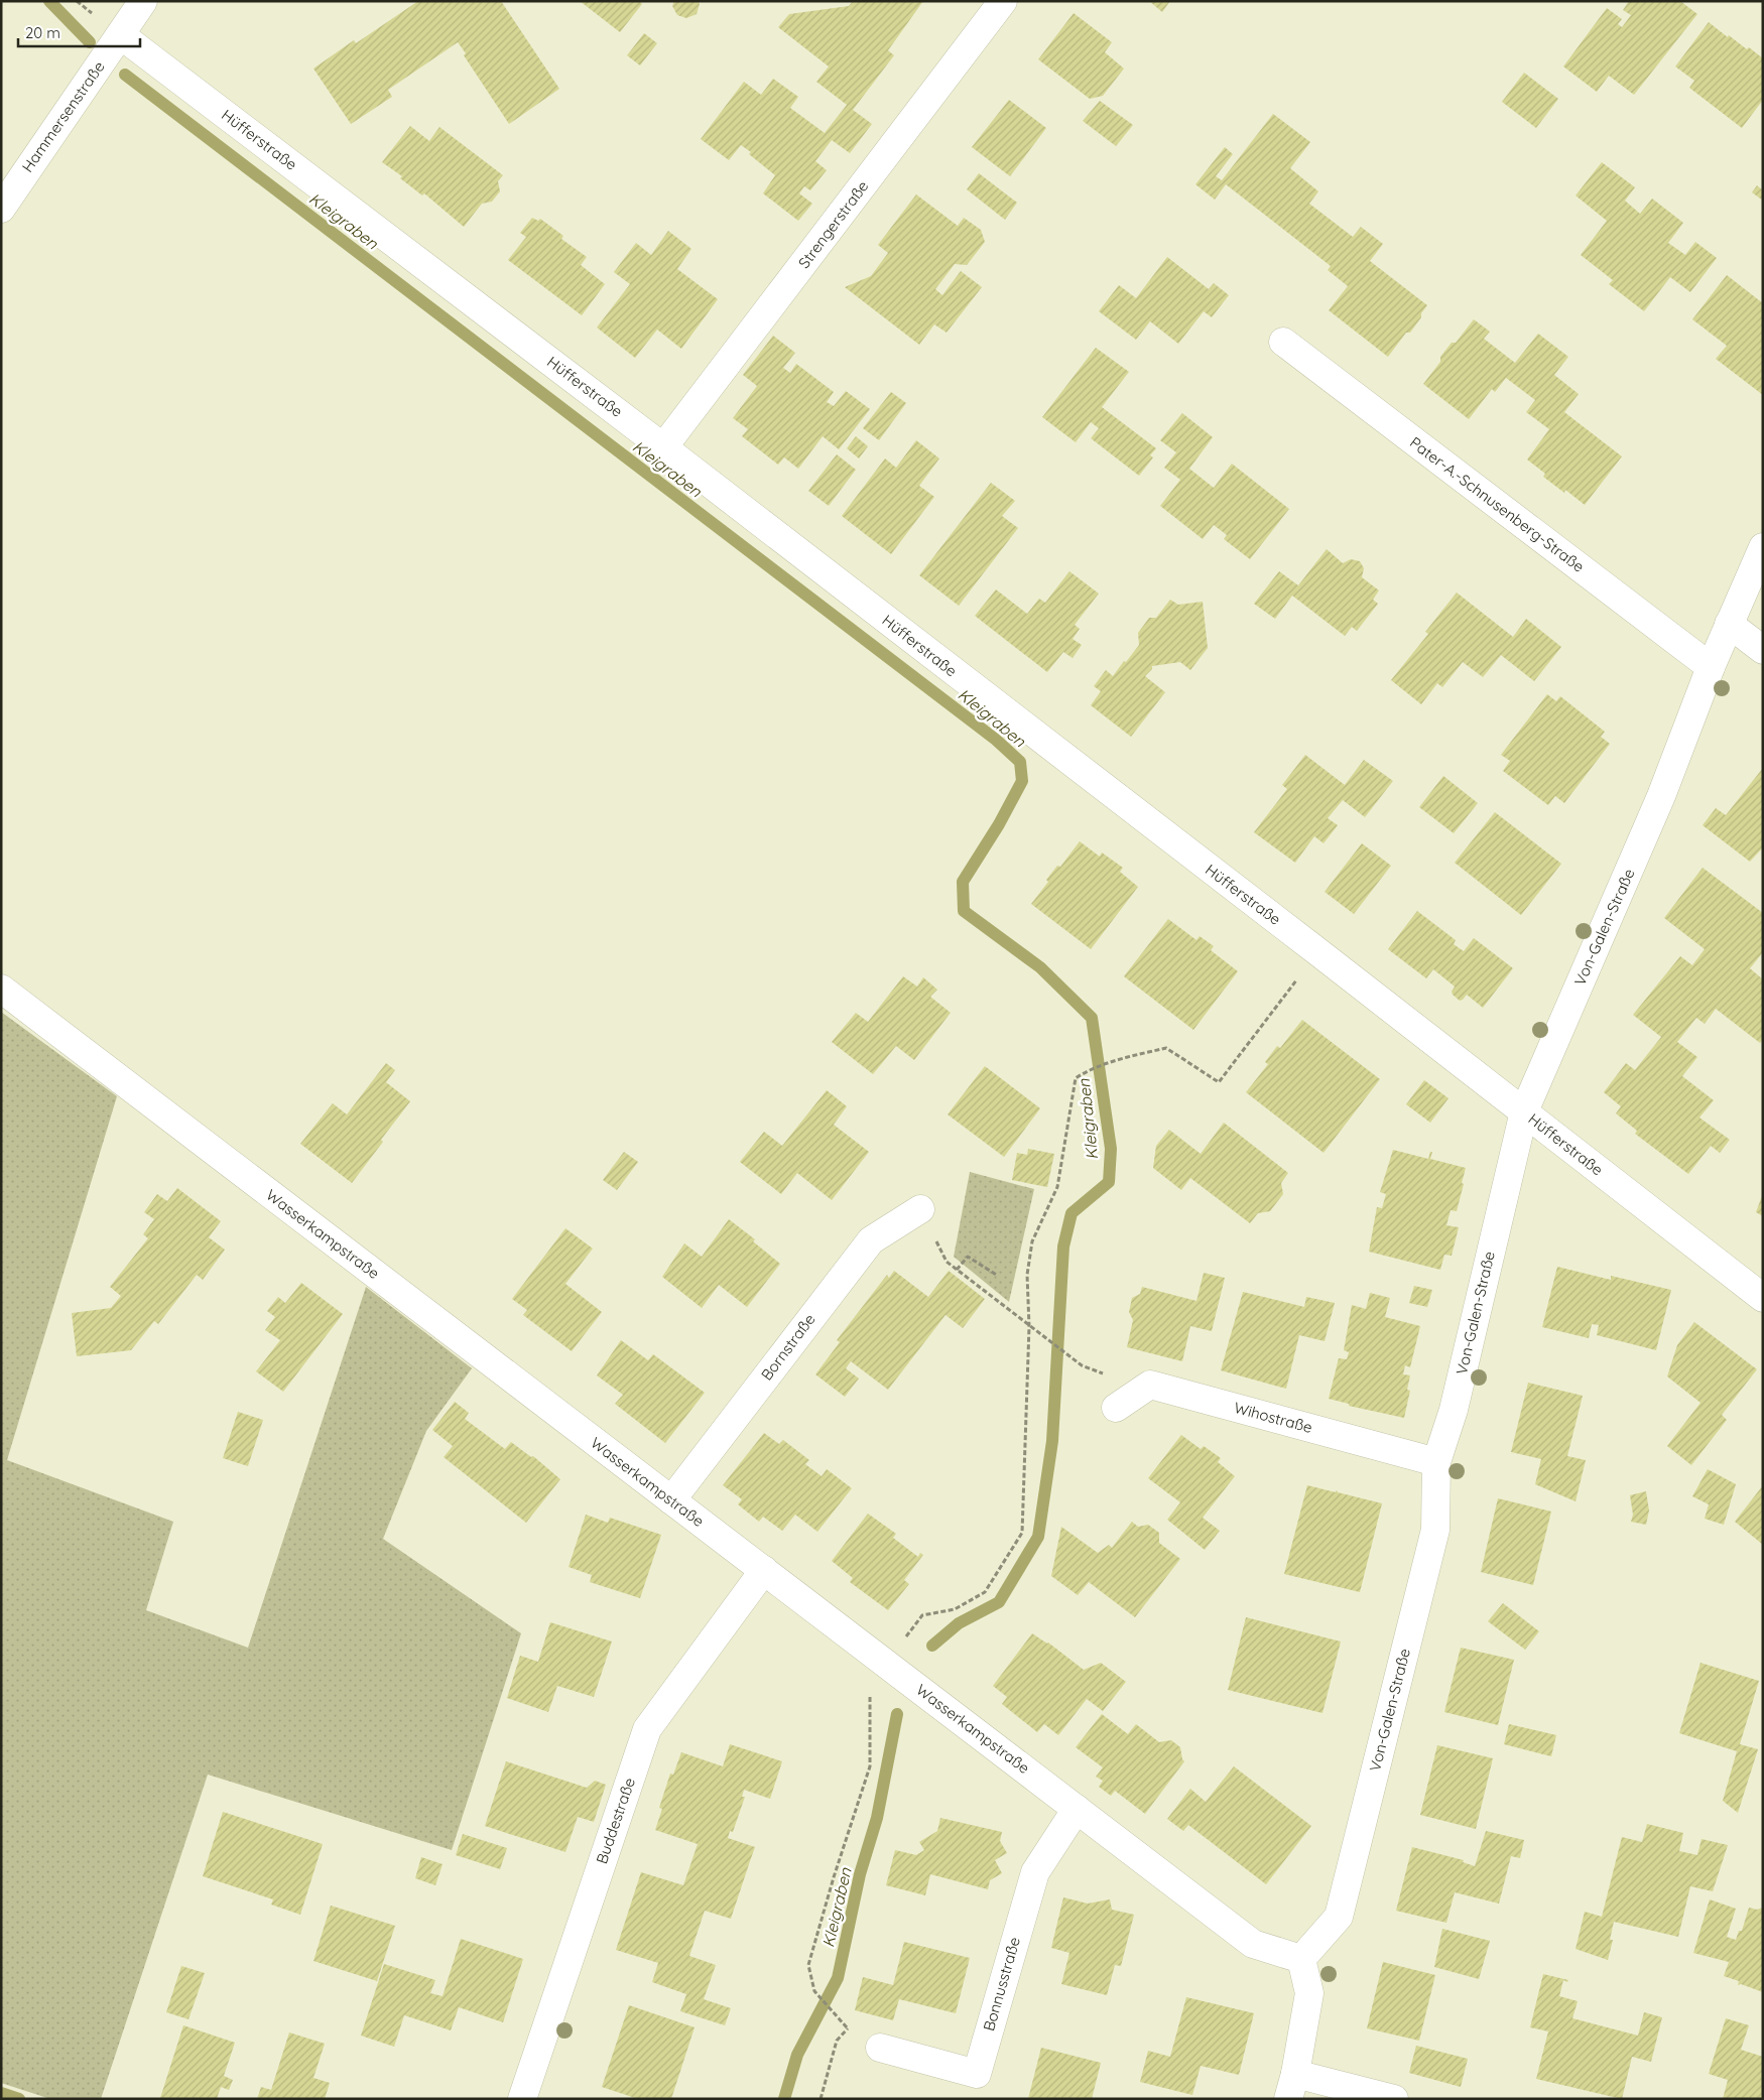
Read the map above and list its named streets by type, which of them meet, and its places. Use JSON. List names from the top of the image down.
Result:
{
  "streets": {
    "street": [
      "Hammersenstraße",
      "Hüfferstraße",
      "Strengerstraße",
      "Pater-A.-Schnusenberg-Straße",
      "Von-Galen-Straße",
      "Wasserkampstraße",
      "Bornstraße",
      "Wihostraße",
      "Buddestraße",
      "Bonnusstraße"
    ]
  },
  "crossings": [
    ["Hammersenstraße", "Hüfferstraße"],
    ["Hüfferstraße", "Strengerstraße"],
    ["Hüfferstraße", "Von-Galen-Straße"],
    ["Pater-A.-Schnusenberg-Straße", "Von-Galen-Straße"],
    ["Von-Galen-Straße", "Wasserkampstraße"],
    ["Von-Galen-Straße", "Wihostraße"],
    ["Wasserkampstraße", "Bornstraße"],
    ["Wasserkampstraße", "Buddestraße"],
    ["Wasserkampstraße", "Bonnusstraße"]
  ],
  "water": ["Kleigraben"],
  "scale_bar": "20 m"
}
